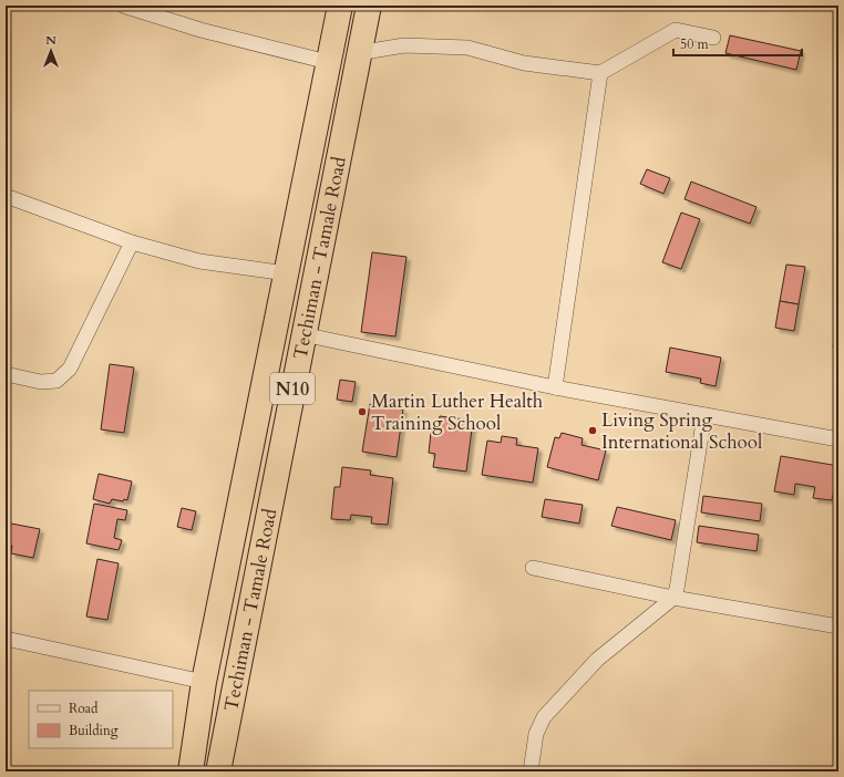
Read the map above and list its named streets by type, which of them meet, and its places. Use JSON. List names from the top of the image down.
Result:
{
  "streets": {
    "highway": ["Techiman - Tamale Road", "N10"]
  },
  "places": ["Martin Luther Health Training School", "Living Spring International School"],
  "legend": ["Road", "Building"],
  "scale_bar": "50 m",
  "north": "top"
}
